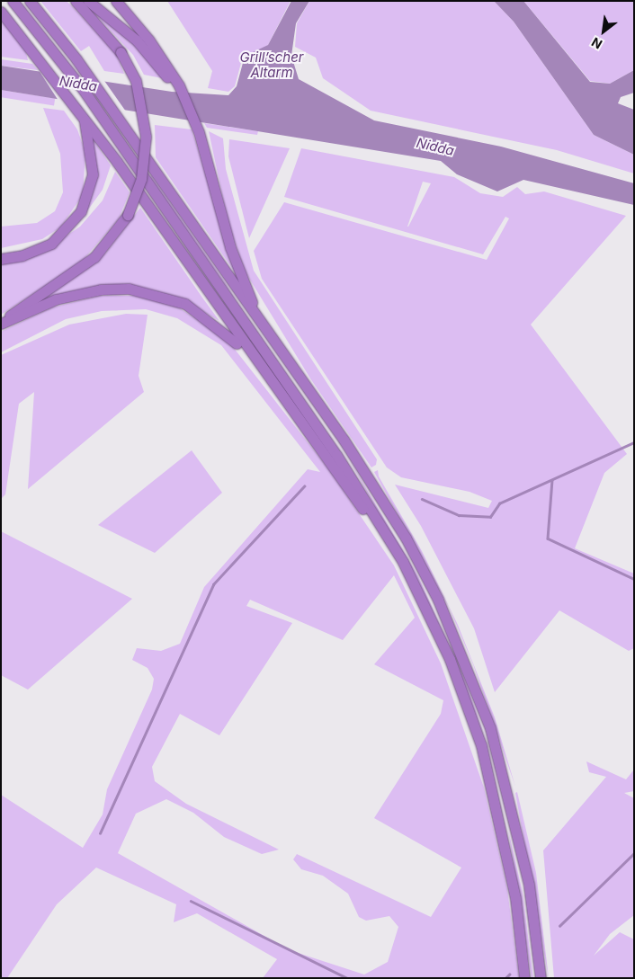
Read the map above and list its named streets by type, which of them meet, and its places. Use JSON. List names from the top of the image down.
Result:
{
  "water": ["Grill’scher Altarm", "Nidda"],
  "north": "bottom left"
}
